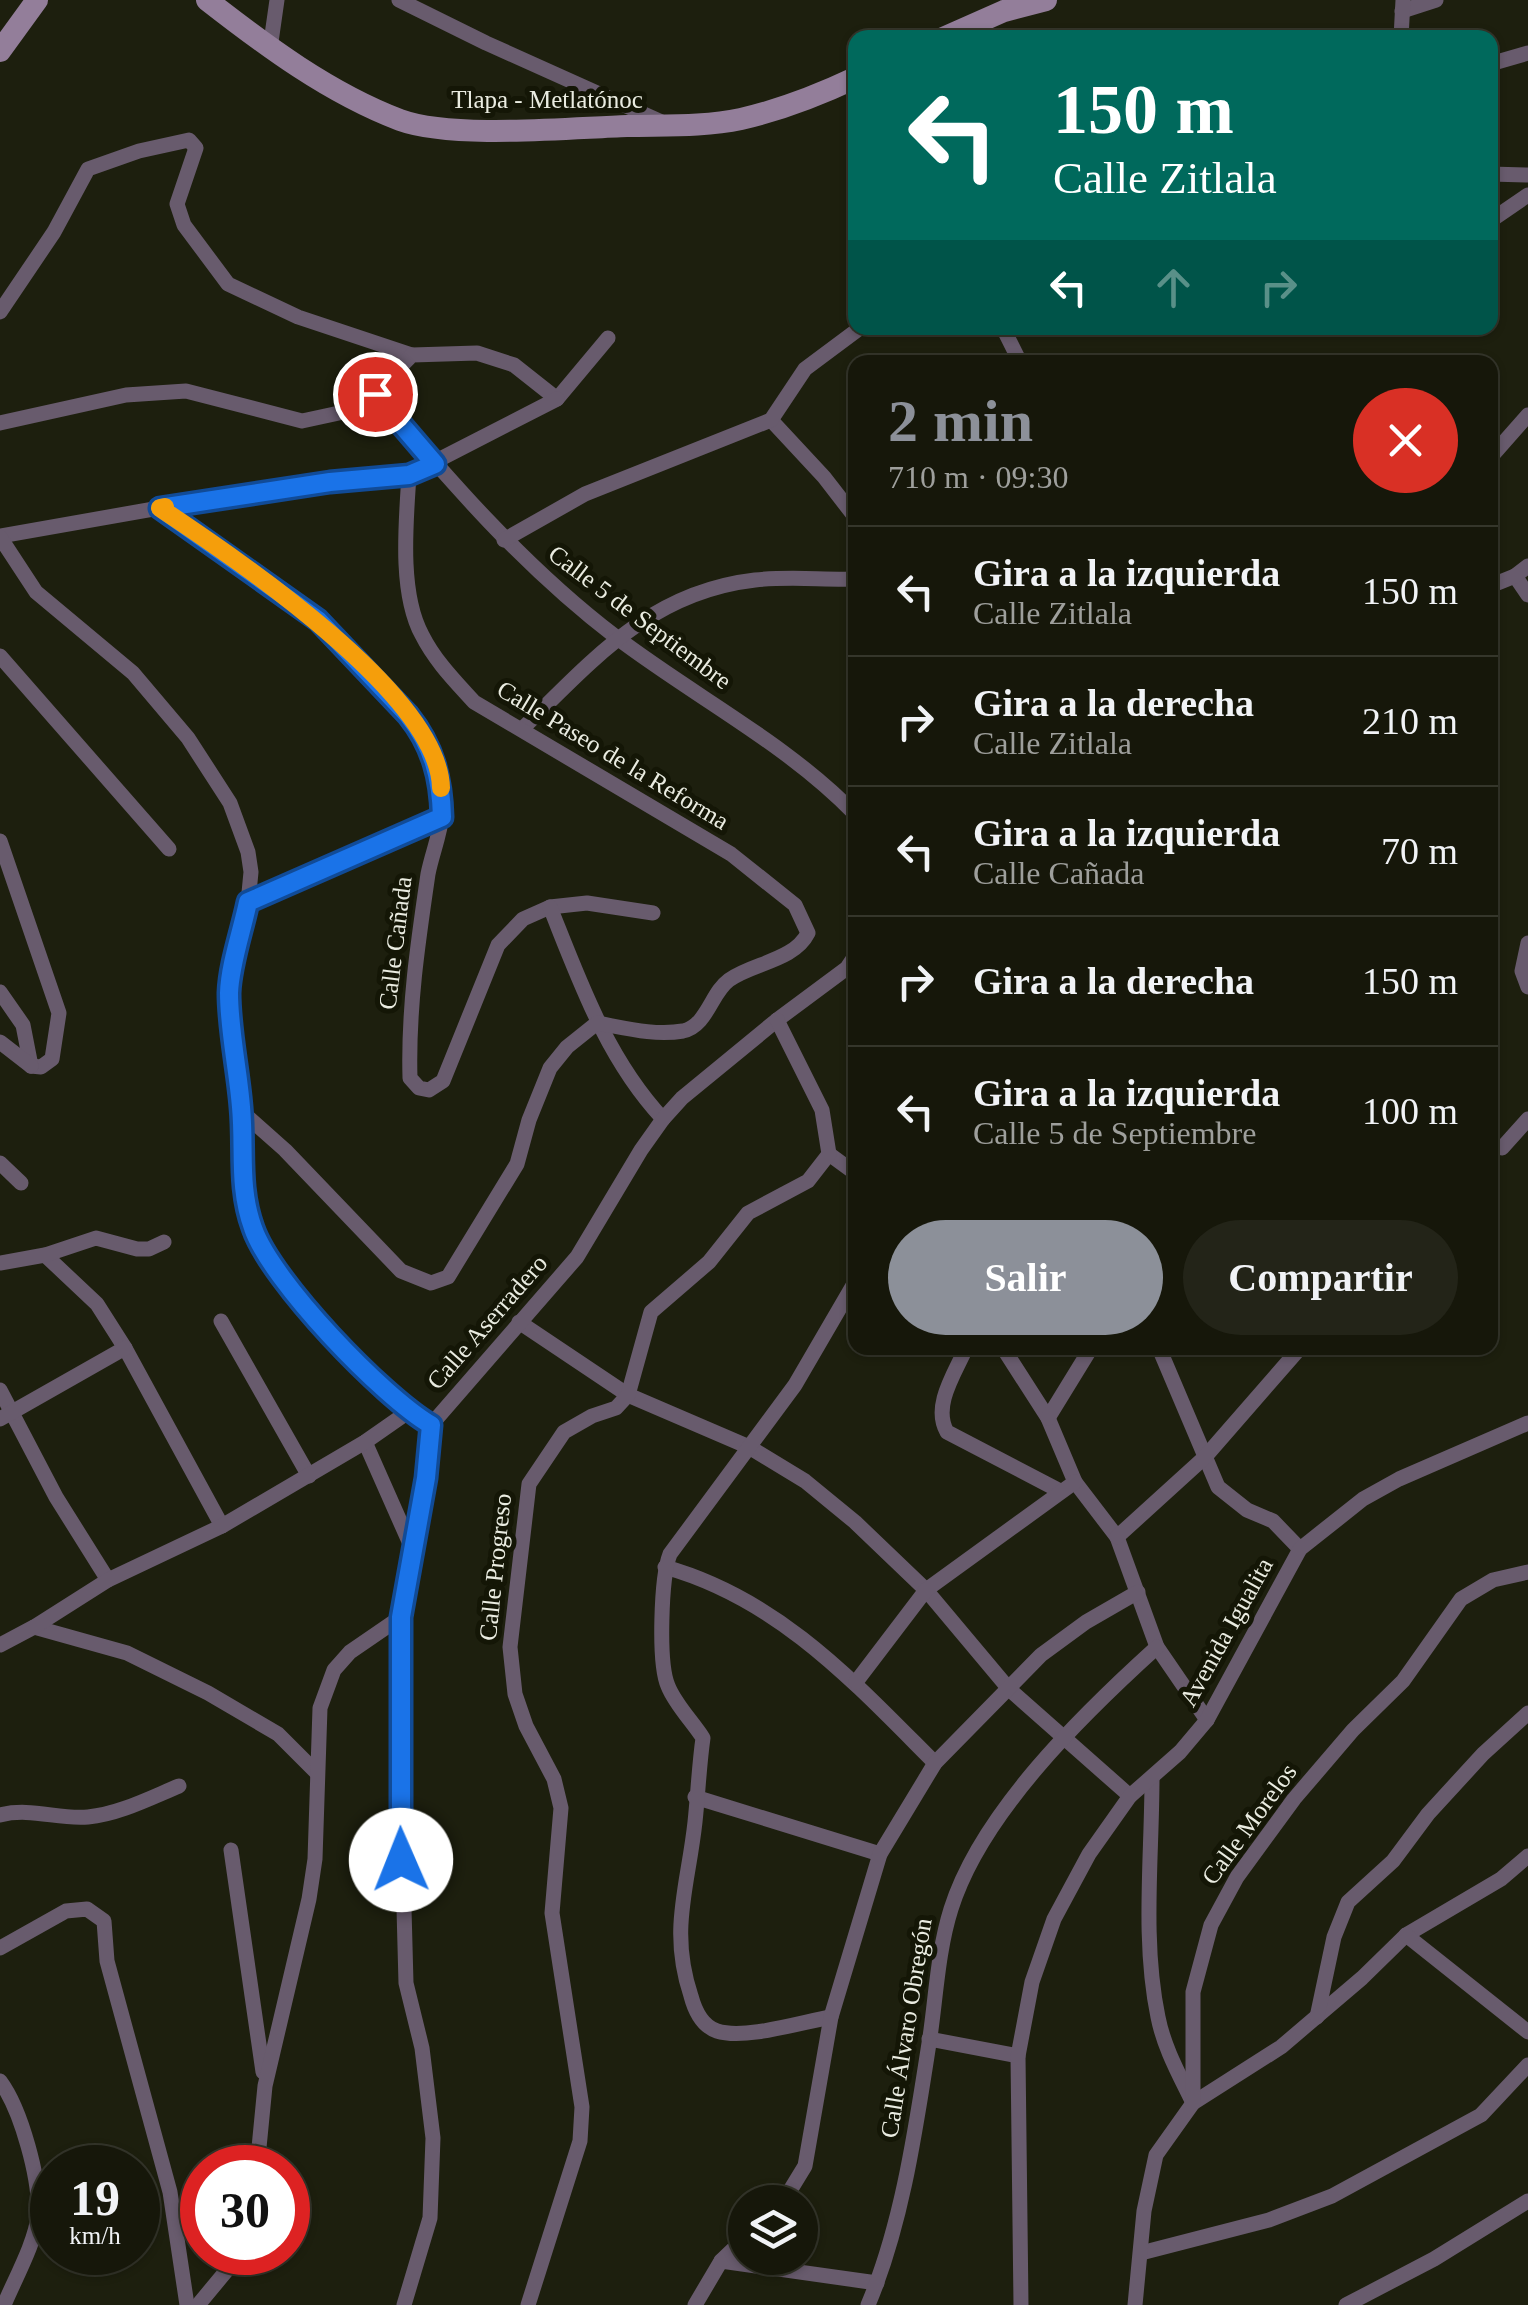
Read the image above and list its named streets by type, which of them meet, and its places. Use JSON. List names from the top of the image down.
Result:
{
  "streets": {
    "main road": ["Tlapa - Metlatónoc"],
    "street": [
      "Calle 5 de Septiembre",
      "Calle Paseo de la Reforma",
      "Calle Cañada",
      "Calle Aserradero",
      "Calle Progreso",
      "Avenida Igualita",
      "Calle Morelos",
      "Calle Álvaro Obregón"
    ]
  },
  "page": {
    "turn": ["150 m", "Calle Zitlala"],
    "heading": ["2 min", "710 m · 09:30"],
    "list": [
      {
        "name": "Gira a la izquierda",
        "note": "Calle Zitlala",
        "value": "150 m"
      },
      {
        "name": "Gira a la derecha",
        "note": "Calle Zitlala",
        "value": "210 m"
      },
      {
        "name": "Gira a la izquierda",
        "note": "Calle Cañada",
        "value": "70 m"
      },
      {
        "name": "Gira a la derecha",
        "value": "150 m"
      },
      {
        "name": "Gira a la izquierda",
        "note": "Calle 5 de Septiembre",
        "value": "100 m"
      }
    ],
    "buttons": ["Salir", "Compartir"],
    "speed": "19 km/h",
    "limit": "30"
  }
}
